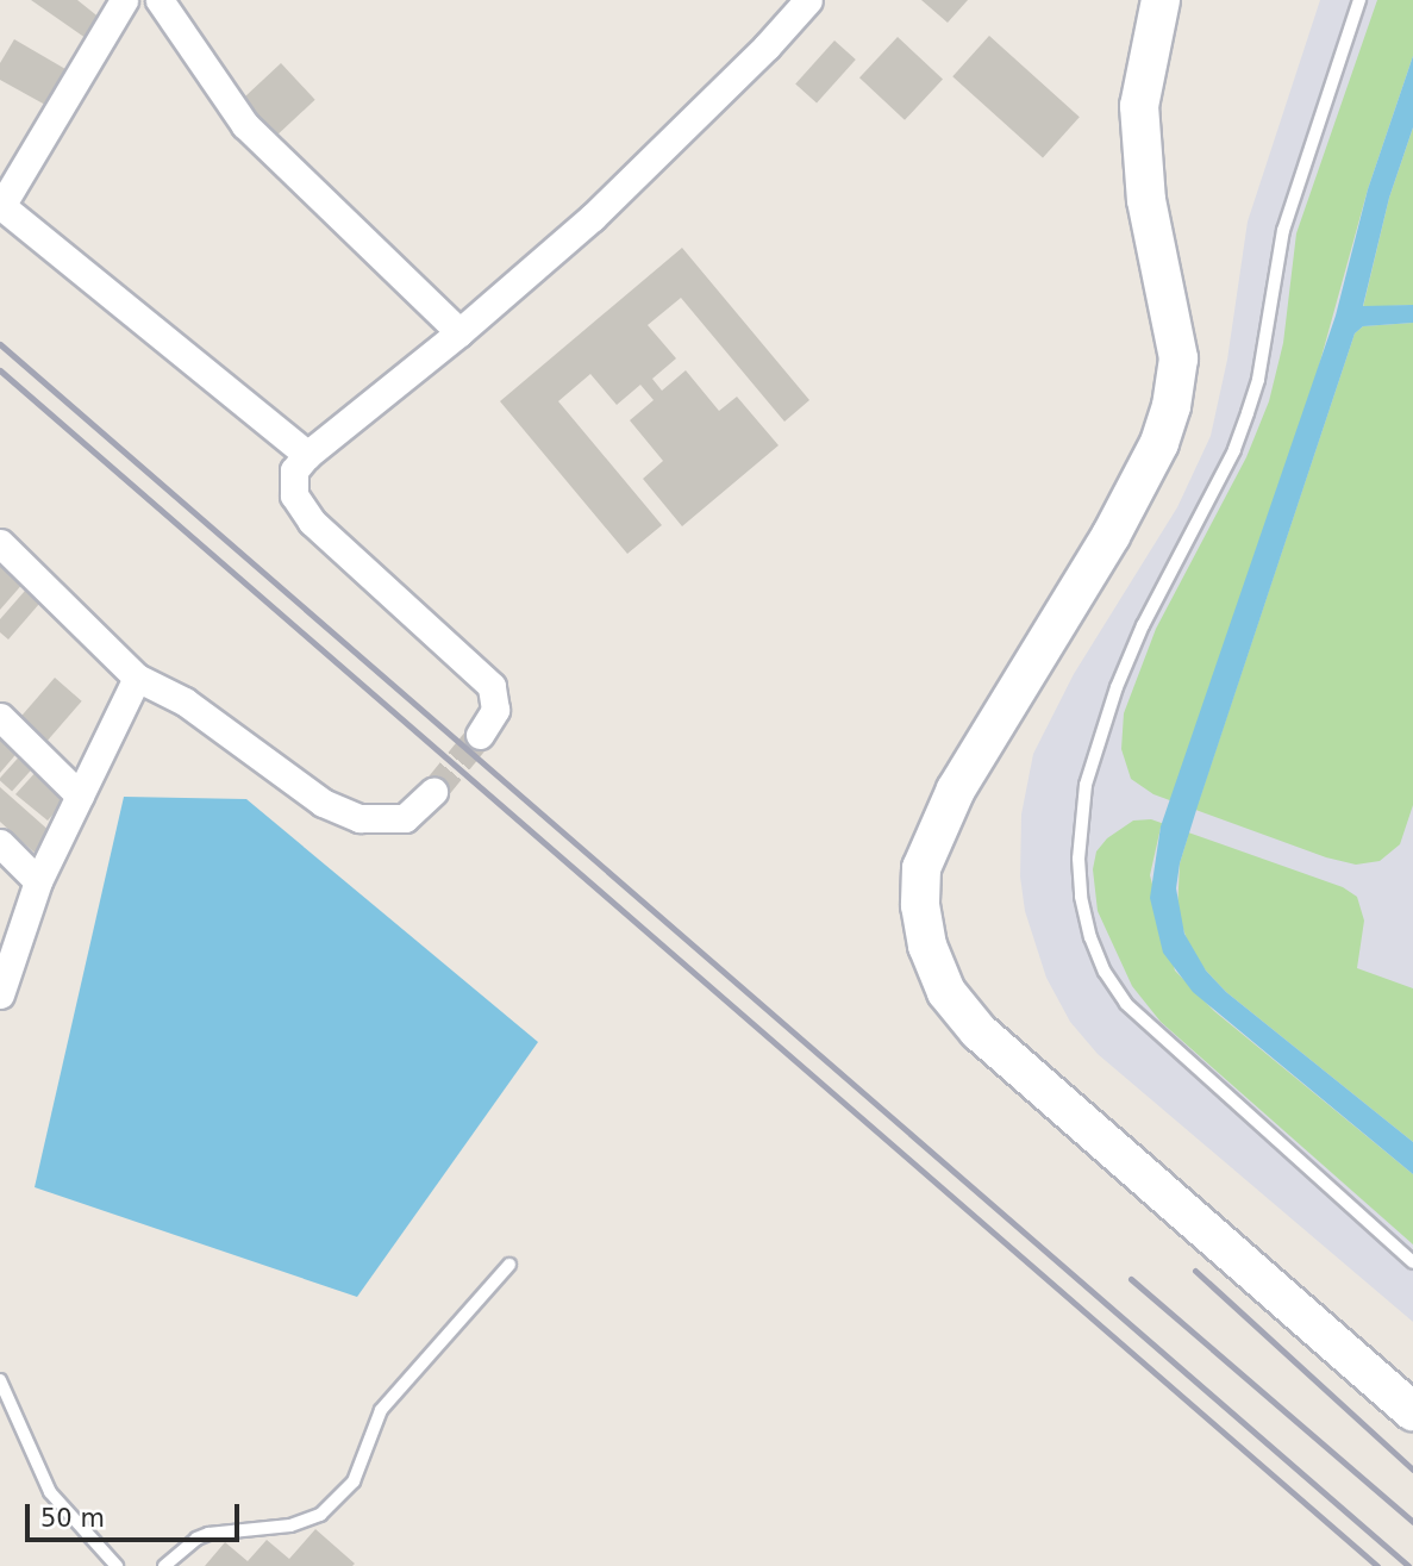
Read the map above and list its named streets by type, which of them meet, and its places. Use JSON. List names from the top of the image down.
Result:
{
  "scale_bar": "50 m"
}
